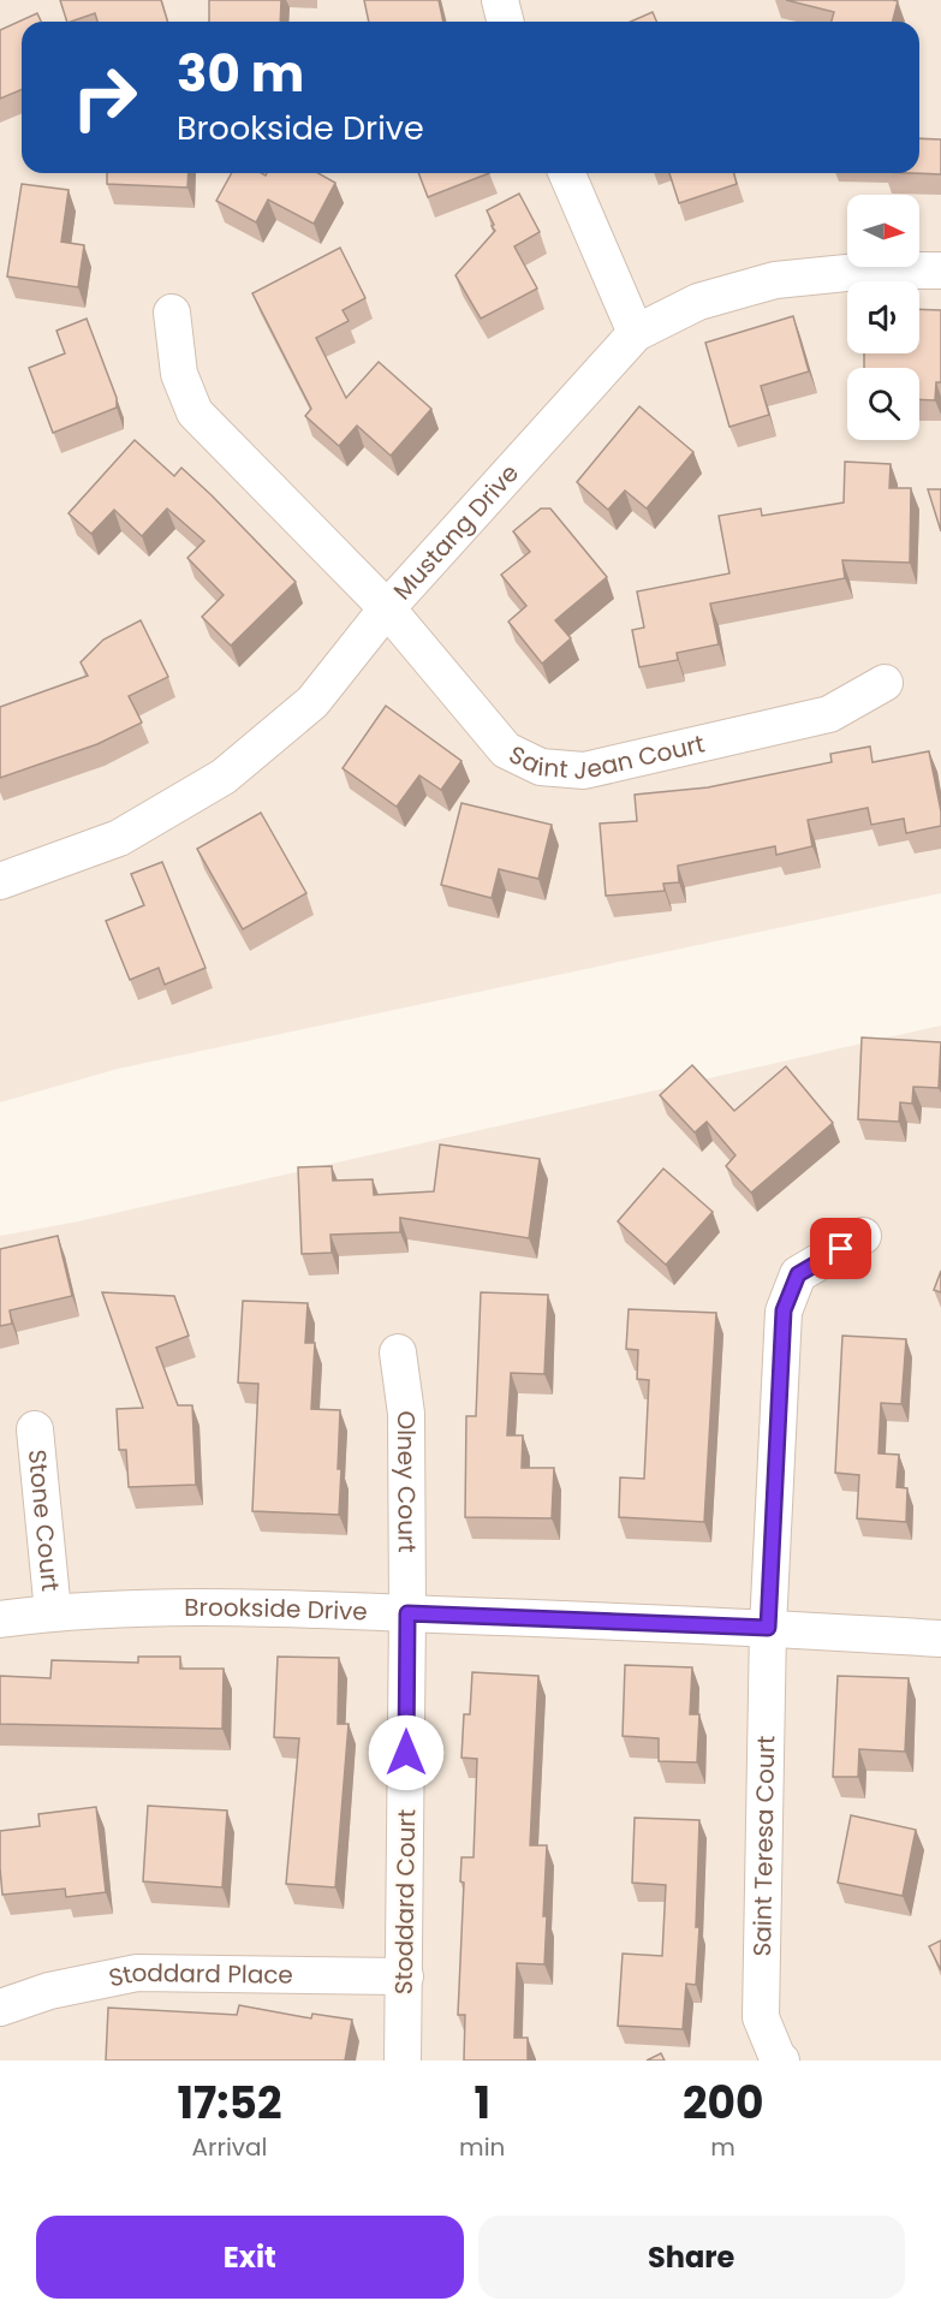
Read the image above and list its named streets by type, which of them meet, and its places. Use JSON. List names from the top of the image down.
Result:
{
  "streets": {
    "street": [
      "Mustang Drive",
      "Saint Jean Court",
      "Olney Court",
      "Stone Court",
      "Brookside Drive",
      "Saint Teresa Court",
      "Stoddard Court",
      "Stoddard Place"
    ]
  },
  "crossings": [
    ["Mustang Drive", "Saint Jean Court"],
    ["Olney Court", "Brookside Drive"],
    ["Olney Court", "Stoddard Court"],
    ["Stone Court", "Brookside Drive"],
    ["Brookside Drive", "Saint Teresa Court"],
    ["Brookside Drive", "Stoddard Court"],
    ["Stoddard Court", "Stoddard Place"]
  ],
  "north": "right",
  "page": {
    "turn": ["30 m", "Brookside Drive"],
    "eta": [
      "17:52",
      "Arrival",
      "1",
      "min",
      "200",
      "m"
    ],
    "buttons": ["Exit", "Share"]
  }
}
